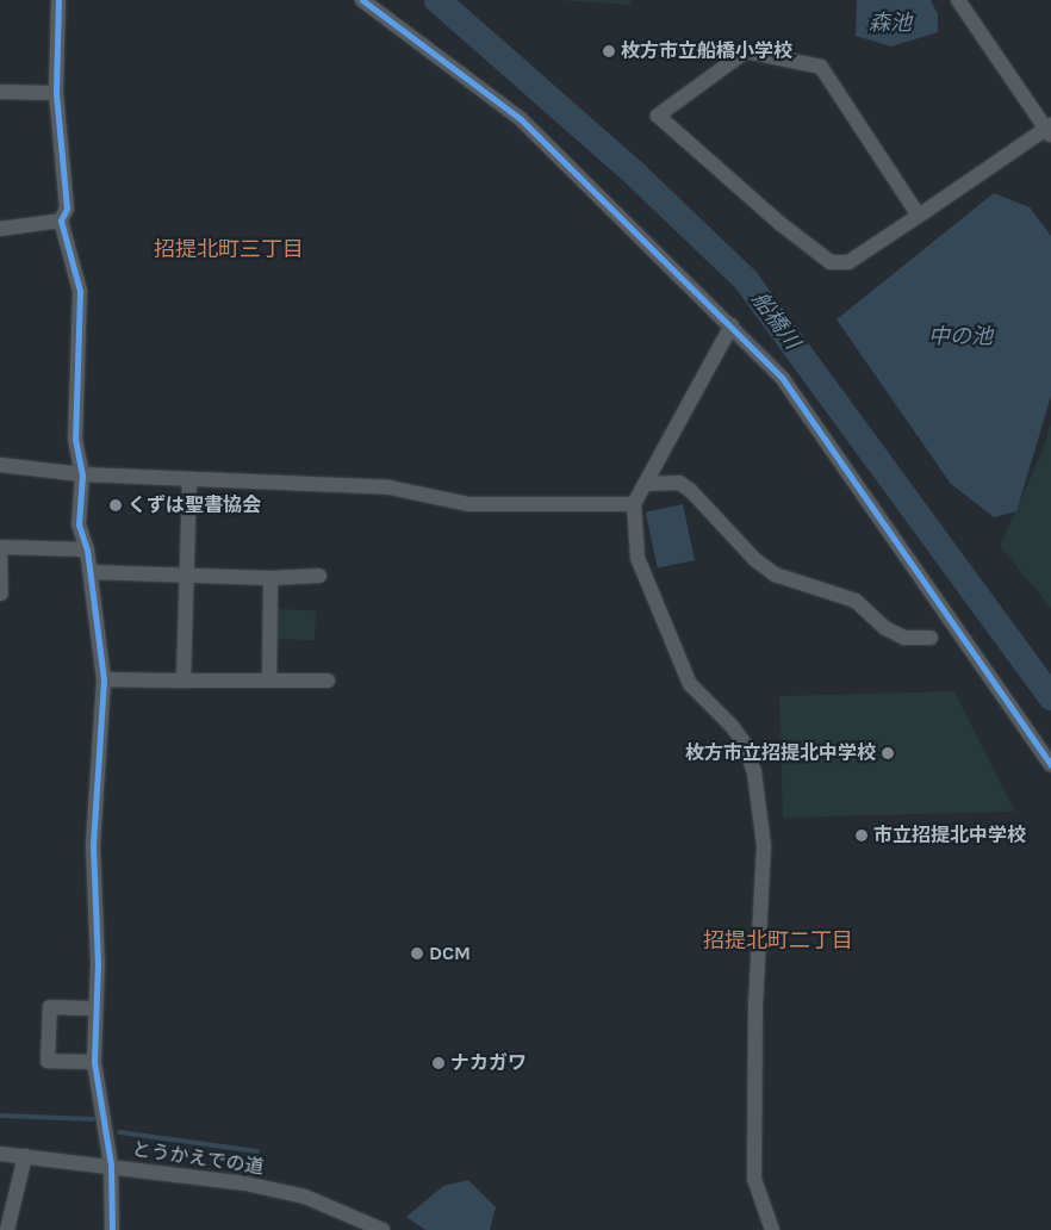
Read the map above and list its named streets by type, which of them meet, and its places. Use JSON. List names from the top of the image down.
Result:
{
  "streets": {
    "street": ["とうかえでの道"]
  },
  "districts": ["招提北町三丁目", "招提北町二丁目"],
  "water": ["森池", "船橋川", "中の池"],
  "places": [
    "枚方市立船橋小学校",
    "くずは聖書協会",
    "枚方市立招提北中学校",
    "市立招提北中学校",
    "DCM",
    "ナカガワ"
  ]
}
